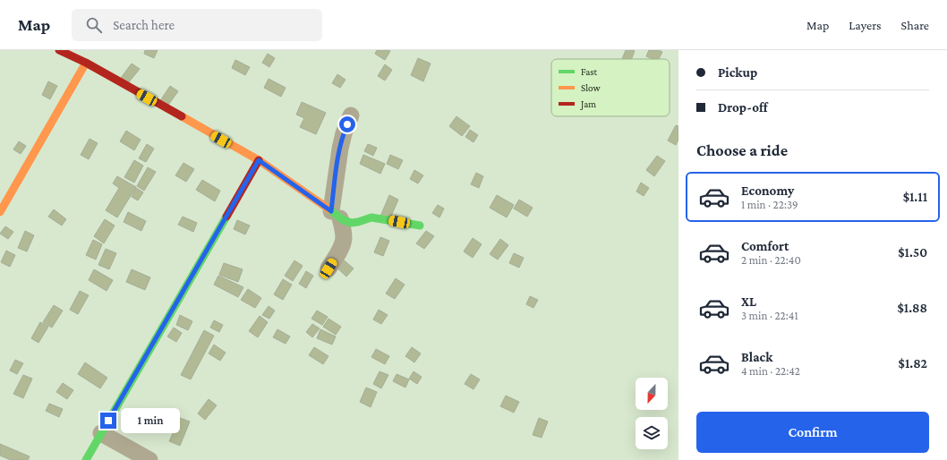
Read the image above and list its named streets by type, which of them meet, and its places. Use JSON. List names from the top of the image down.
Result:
{
  "legend": ["Fast", "Slow", "Jam"],
  "north": "bottom",
  "page": {
    "header": "Map",
    "search": "Search here",
    "nav": ["Map", "Layers", "Share"],
    "banner": ["Pickup", "Drop-off"],
    "heading": "Choose a ride",
    "list": [
      {
        "name": "Economy",
        "note": "1 min · 22:39",
        "value": "$1.11"
      },
      {
        "name": "Comfort",
        "note": "2 min · 22:40",
        "value": "$1.50"
      },
      {
        "name": "XL",
        "note": "3 min · 22:41",
        "value": "$1.88"
      },
      {
        "name": "Black",
        "note": "4 min · 22:42",
        "value": "$1.82"
      }
    ],
    "buttons": "Confirm",
    "bubble": "1 min"
  }
}
